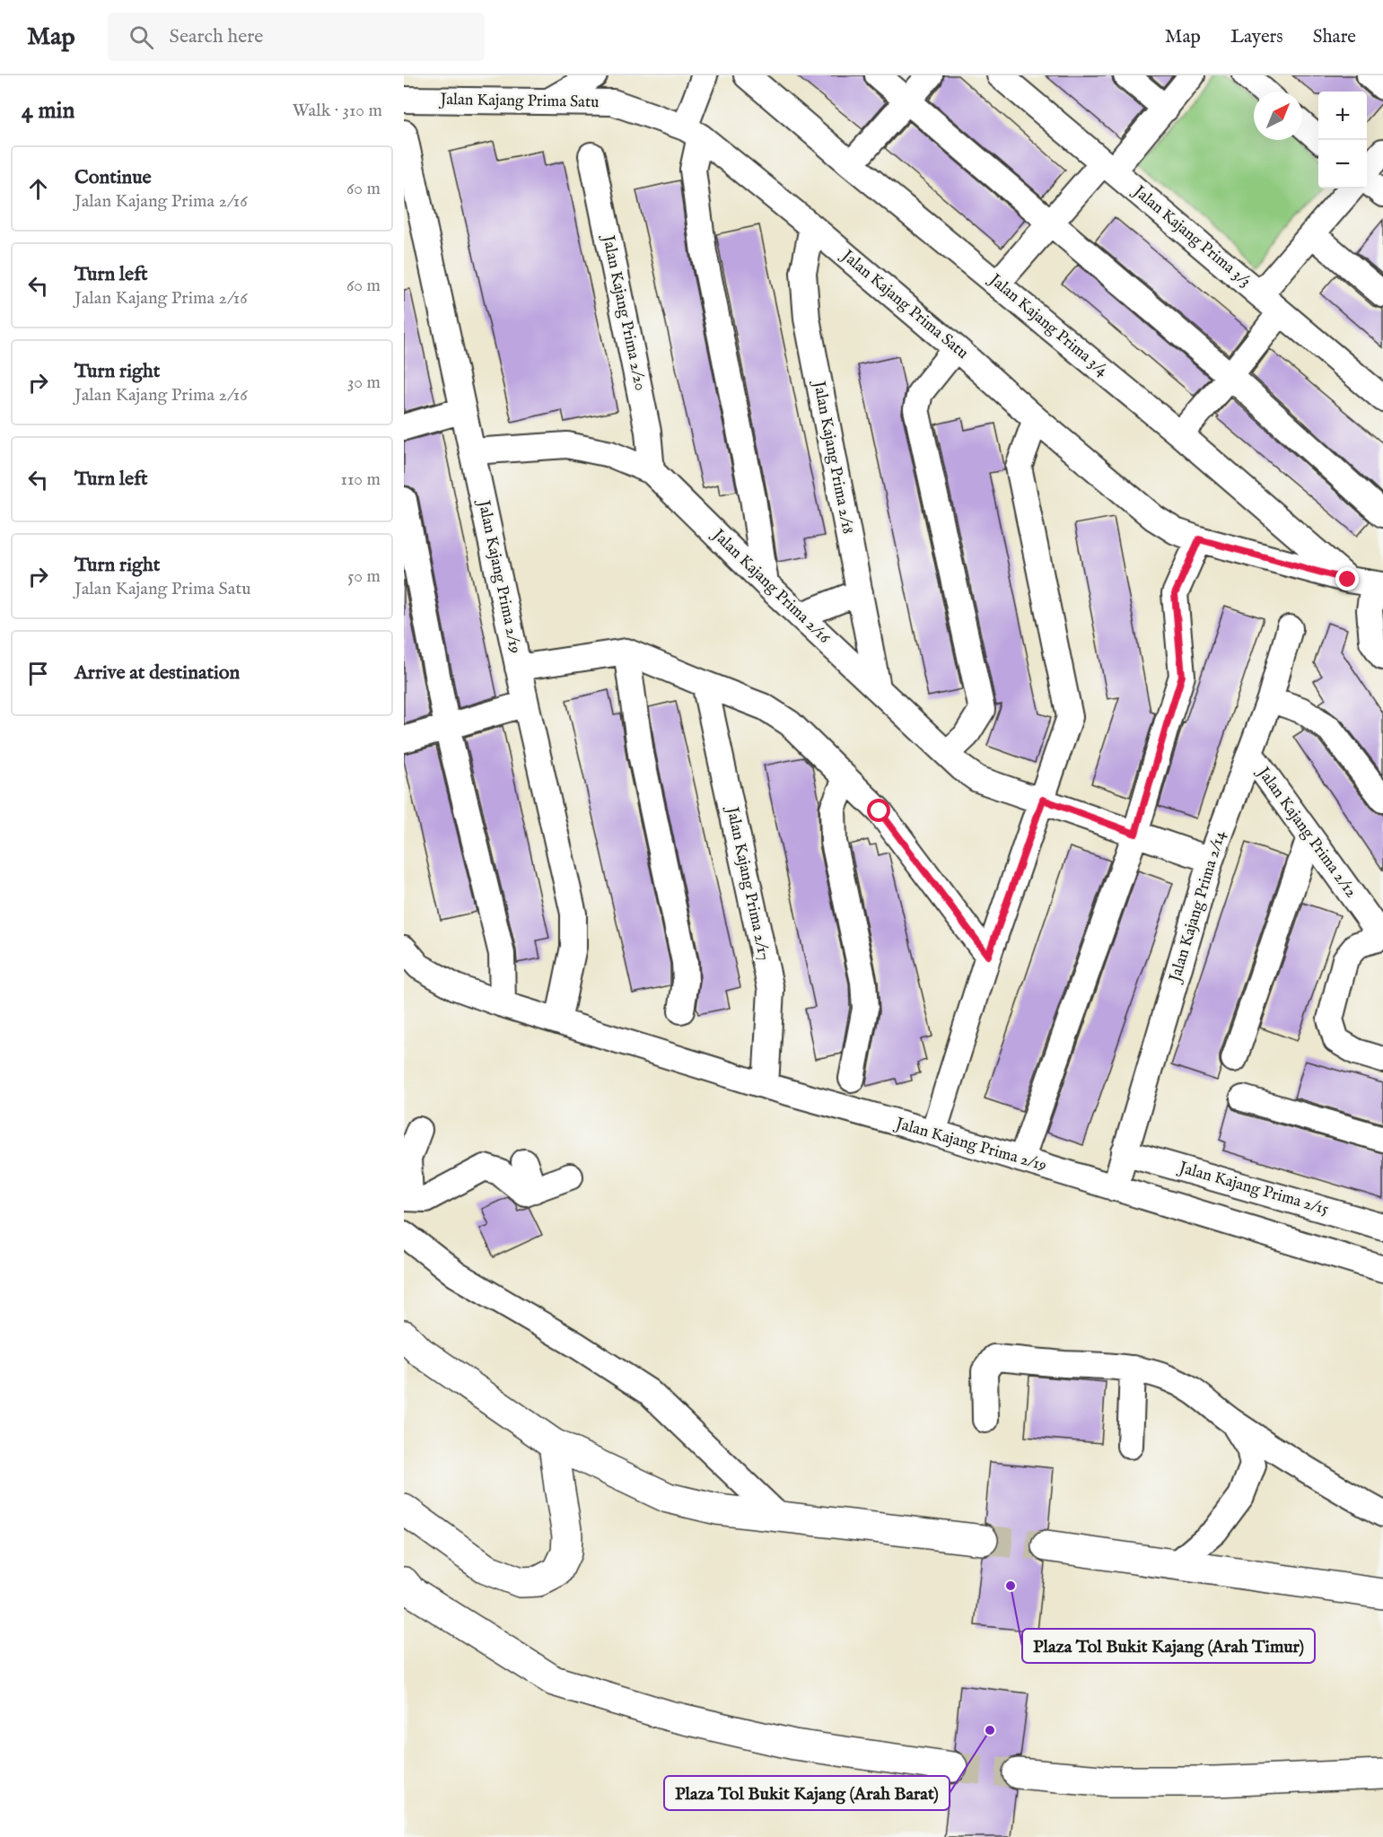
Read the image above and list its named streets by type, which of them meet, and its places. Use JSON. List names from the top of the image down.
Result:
{
  "streets": {
    "street": [
      "Jalan Kajang Prima Satu",
      "Jalan Kajang Prima 3/3",
      "Jalan Kajang Prima 2/20",
      "Jalan Kajang Prima 3/4",
      "Jalan Kajang Prima 2/18",
      "Jalan Kajang Prima 2/19",
      "Jalan Kajang Prima 2/16",
      "Jalan Kajang Prima 2/12",
      "Jalan Kajang Prima 2/17",
      "Jalan Kajang Prima 2/14",
      "Jalan Kajang Prima 2/15"
    ]
  },
  "crossings": [
    ["Jalan Kajang Prima Satu", "Jalan Kajang Prima 3/4"],
    ["Jalan Kajang Prima Satu", "Jalan Kajang Prima 2/18"],
    ["Jalan Kajang Prima 2/20", "Jalan Kajang Prima 2/16"],
    ["Jalan Kajang Prima 2/18", "Jalan Kajang Prima 2/16"],
    ["Jalan Kajang Prima 2/19", "Jalan Kajang Prima 2/16"],
    ["Jalan Kajang Prima 2/19", "Jalan Kajang Prima 2/17"],
    ["Jalan Kajang Prima 2/19", "Jalan Kajang Prima 2/14"],
    ["Jalan Kajang Prima 2/16", "Jalan Kajang Prima 2/14"],
    ["Jalan Kajang Prima 2/12", "Jalan Kajang Prima 2/14"],
    ["Jalan Kajang Prima 2/14", "Jalan Kajang Prima 2/15"]
  ],
  "places": ["Plaza Tol Bukit Kajang (Arah Timur)", "Plaza Tol Bukit Kajang (Arah Barat)"],
  "north": "top right",
  "page": {
    "header": "Map",
    "search": "Search here",
    "nav": ["Map", "Layers", "Share"],
    "heading": ["4 min", "Walk · 310 m"],
    "map_buttons": ["+", "−"],
    "list": [
      ["Continue", "Jalan Kajang Prima 2/16", "60 m"],
      ["Turn left", "Jalan Kajang Prima 2/16", "60 m"],
      ["Turn right", "Jalan Kajang Prima 2/16", "30 m"],
      ["Turn left", "110 m"],
      ["Turn right", "Jalan Kajang Prima Satu", "50 m"],
      "Arrive at destination"
    ]
  }
}
